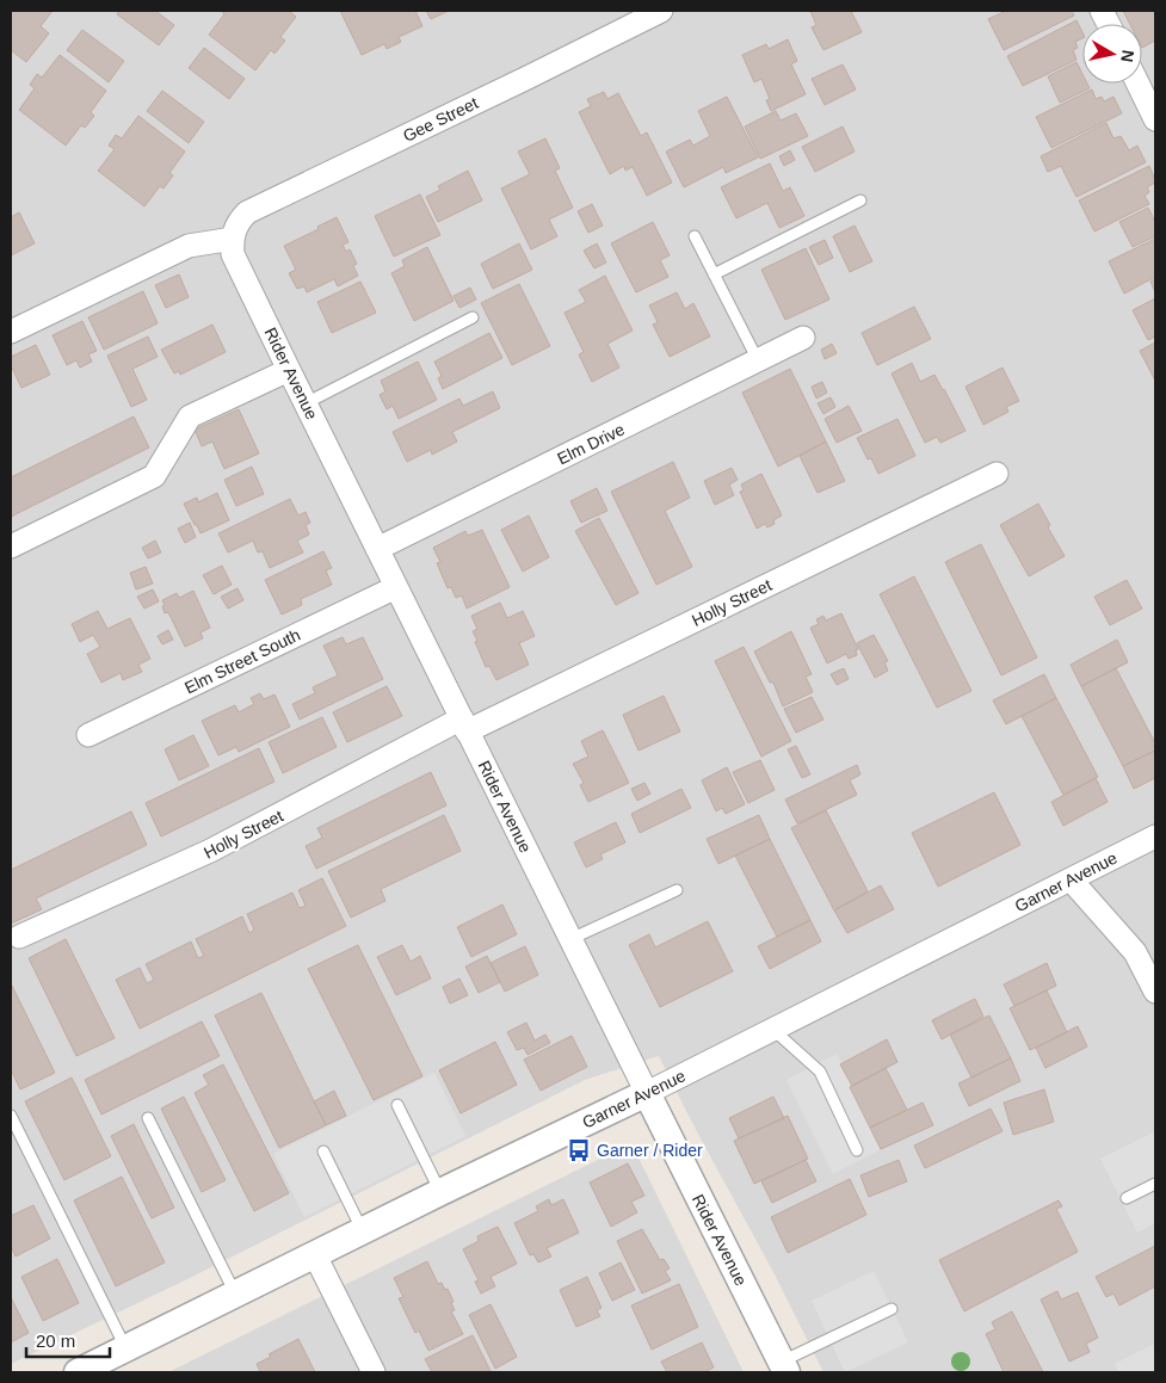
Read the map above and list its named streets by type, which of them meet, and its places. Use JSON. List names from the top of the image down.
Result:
{
  "streets": {
    "street": [
      "Gee Street",
      "Rider Avenue",
      "Elm Drive",
      "Holly Street",
      "Elm Street South",
      "Garner Avenue"
    ]
  },
  "crossings": [
    ["Gee Street", "Rider Avenue"],
    ["Rider Avenue", "Elm Drive"],
    ["Rider Avenue", "Holly Street"],
    ["Rider Avenue", "Elm Street South"],
    ["Rider Avenue", "Garner Avenue"]
  ],
  "places": {
    "bus stop": ["Garner / Rider"]
  },
  "scale_bar": "20 m",
  "north": "right"
}
